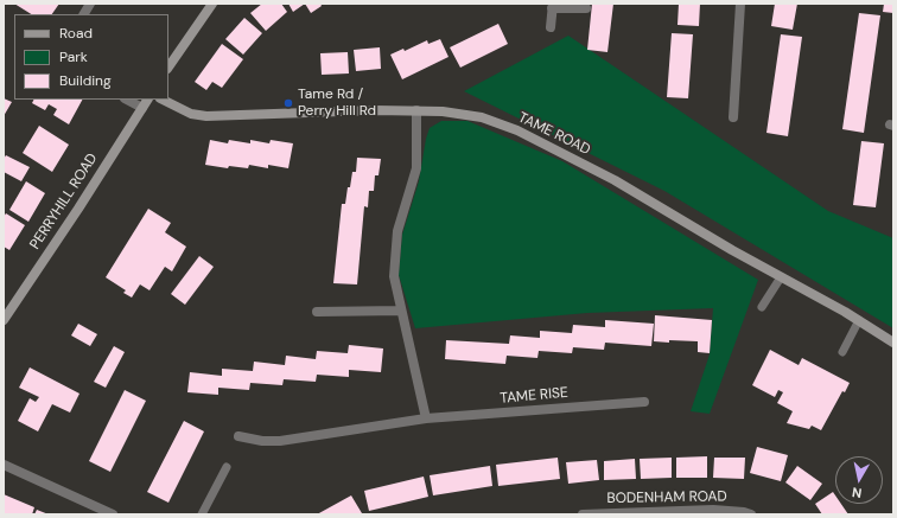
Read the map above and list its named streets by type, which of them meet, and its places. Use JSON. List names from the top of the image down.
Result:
{
  "streets": {
    "street": [
      "TAME ROAD",
      "PERRYHILL ROAD",
      "TAME RISE",
      "BODENHAM ROAD"
    ]
  },
  "places": ["Tame Rd / Perry Hill Rd"],
  "legend": ["Road", "Park", "Building"],
  "north": "bottom"
}
